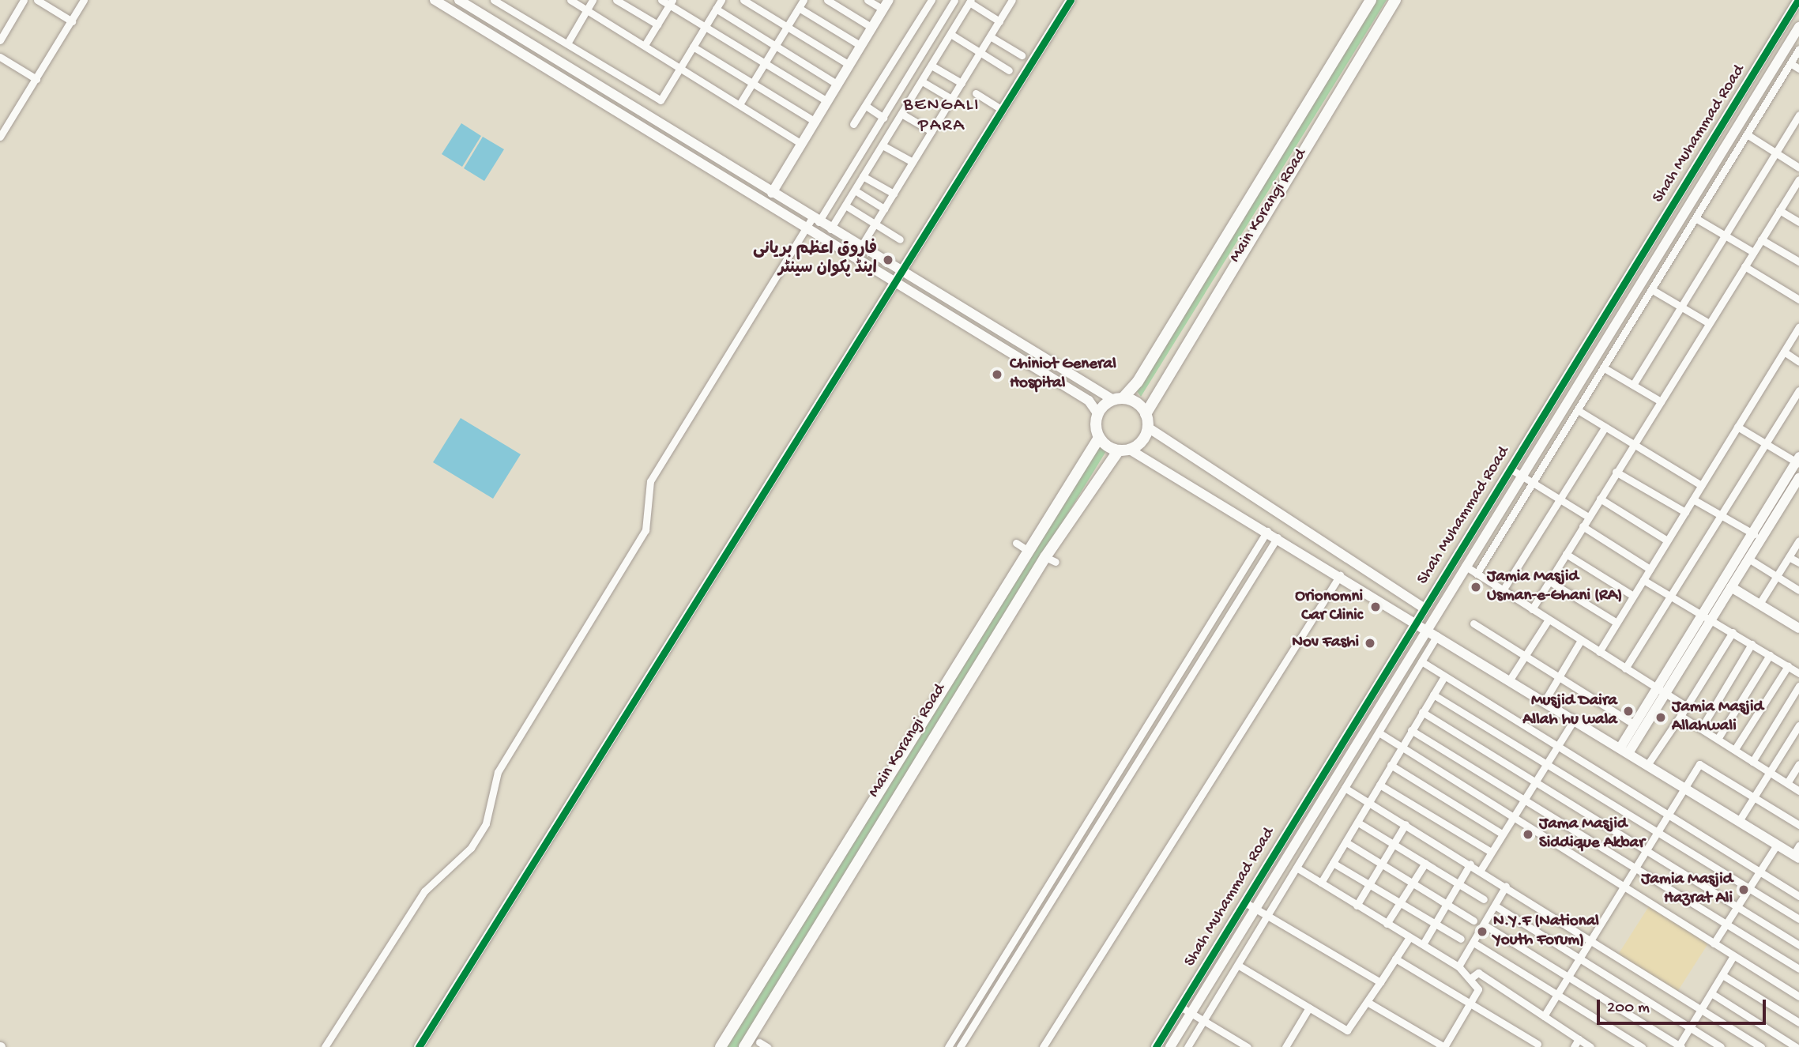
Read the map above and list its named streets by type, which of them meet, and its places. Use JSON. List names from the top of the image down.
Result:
{
  "streets": {
    "main road": ["Main Korangi Road"],
    "street": ["Shah Muhammad Road"]
  },
  "districts": ["BENGALI PARA"],
  "places": [
    "فاروق اعظم بریانی اینڈ پکوان سینٹر",
    "Chiniot General Hospital",
    "Jamia Masjid Usman-e-Ghani (RA)",
    "Orionomni Car Clinic",
    "Nov Fashi",
    "Musjid Daira Allah hu wala",
    "Jamia Masjid Allahwali",
    "Jama Masjid Siddique Akbar",
    "Jamia Masjid Hazrat Ali",
    "N.Y.F (National Youth Forum)"
  ],
  "scale_bar": "200 m"
}
